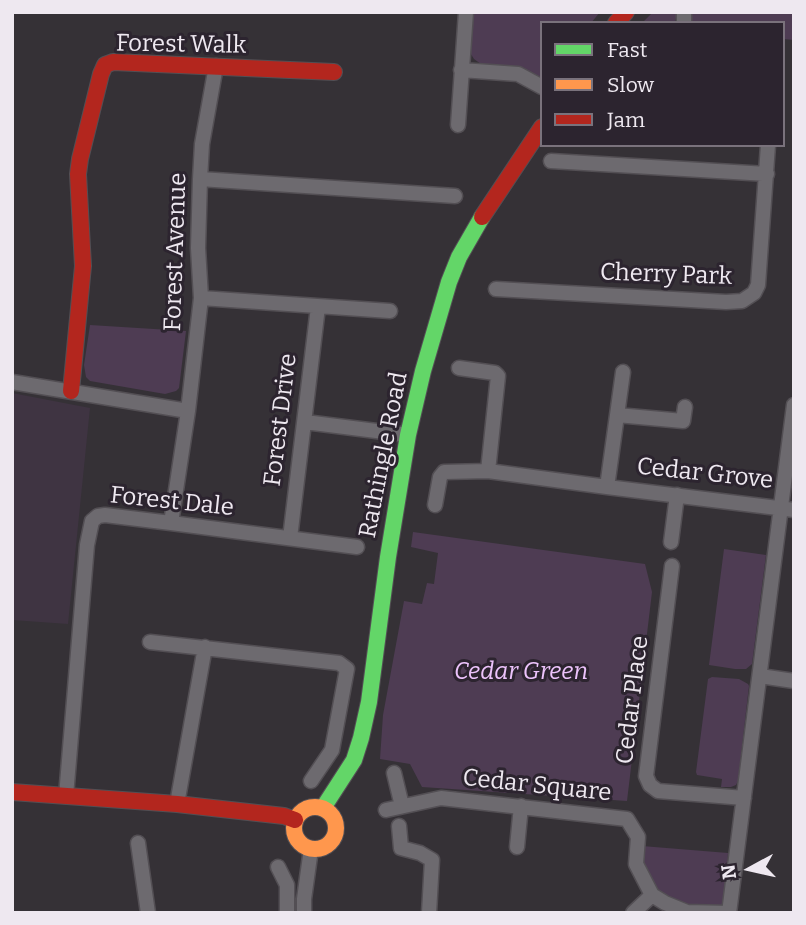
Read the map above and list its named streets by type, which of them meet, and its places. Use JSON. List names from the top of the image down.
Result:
{
  "streets": {
    "street": [
      "Forest Walk",
      "Forest Avenue",
      "Cherry Park",
      "Forest Drive",
      "Rathingle Road",
      "Cedar Grove",
      "Forest Dale",
      "Cedar Place",
      "Cedar Square"
    ]
  },
  "crossings": [
    ["Forest Walk", "Forest Avenue"],
    ["Forest Avenue", "Forest Dale"],
    ["Forest Drive", "Forest Dale"]
  ],
  "parks": ["Cedar Green"],
  "legend": ["Fast", "Slow", "Jam"],
  "north": "left"
}
